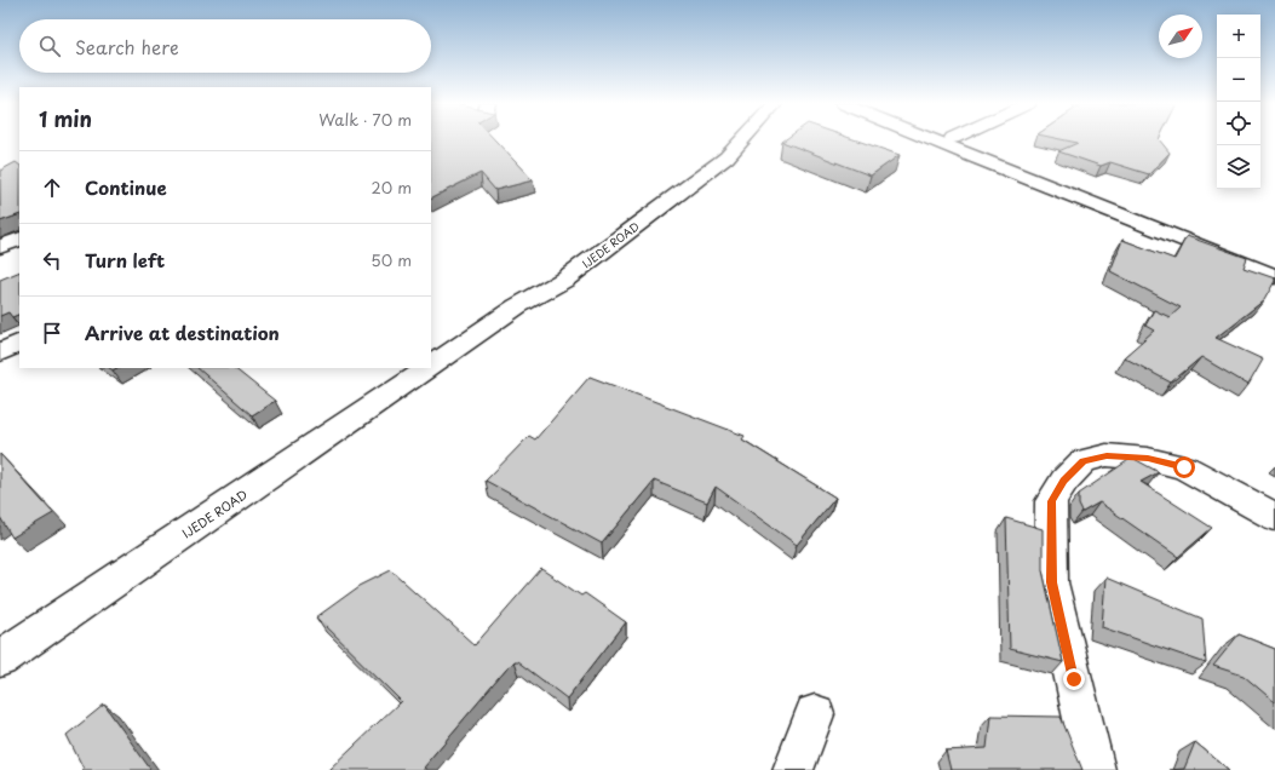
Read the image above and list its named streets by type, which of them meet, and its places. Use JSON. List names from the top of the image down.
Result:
{
  "streets": {
    "main road": ["IJEDE ROAD"]
  },
  "north": "top right",
  "page": {
    "map_buttons": ["+", "−"],
    "search": "Search here",
    "heading": ["1 min", "Walk · 70 m"],
    "list": [
      ["Continue", "20 m"],
      ["Turn left", "50 m"],
      "Arrive at destination"
    ]
  }
}
